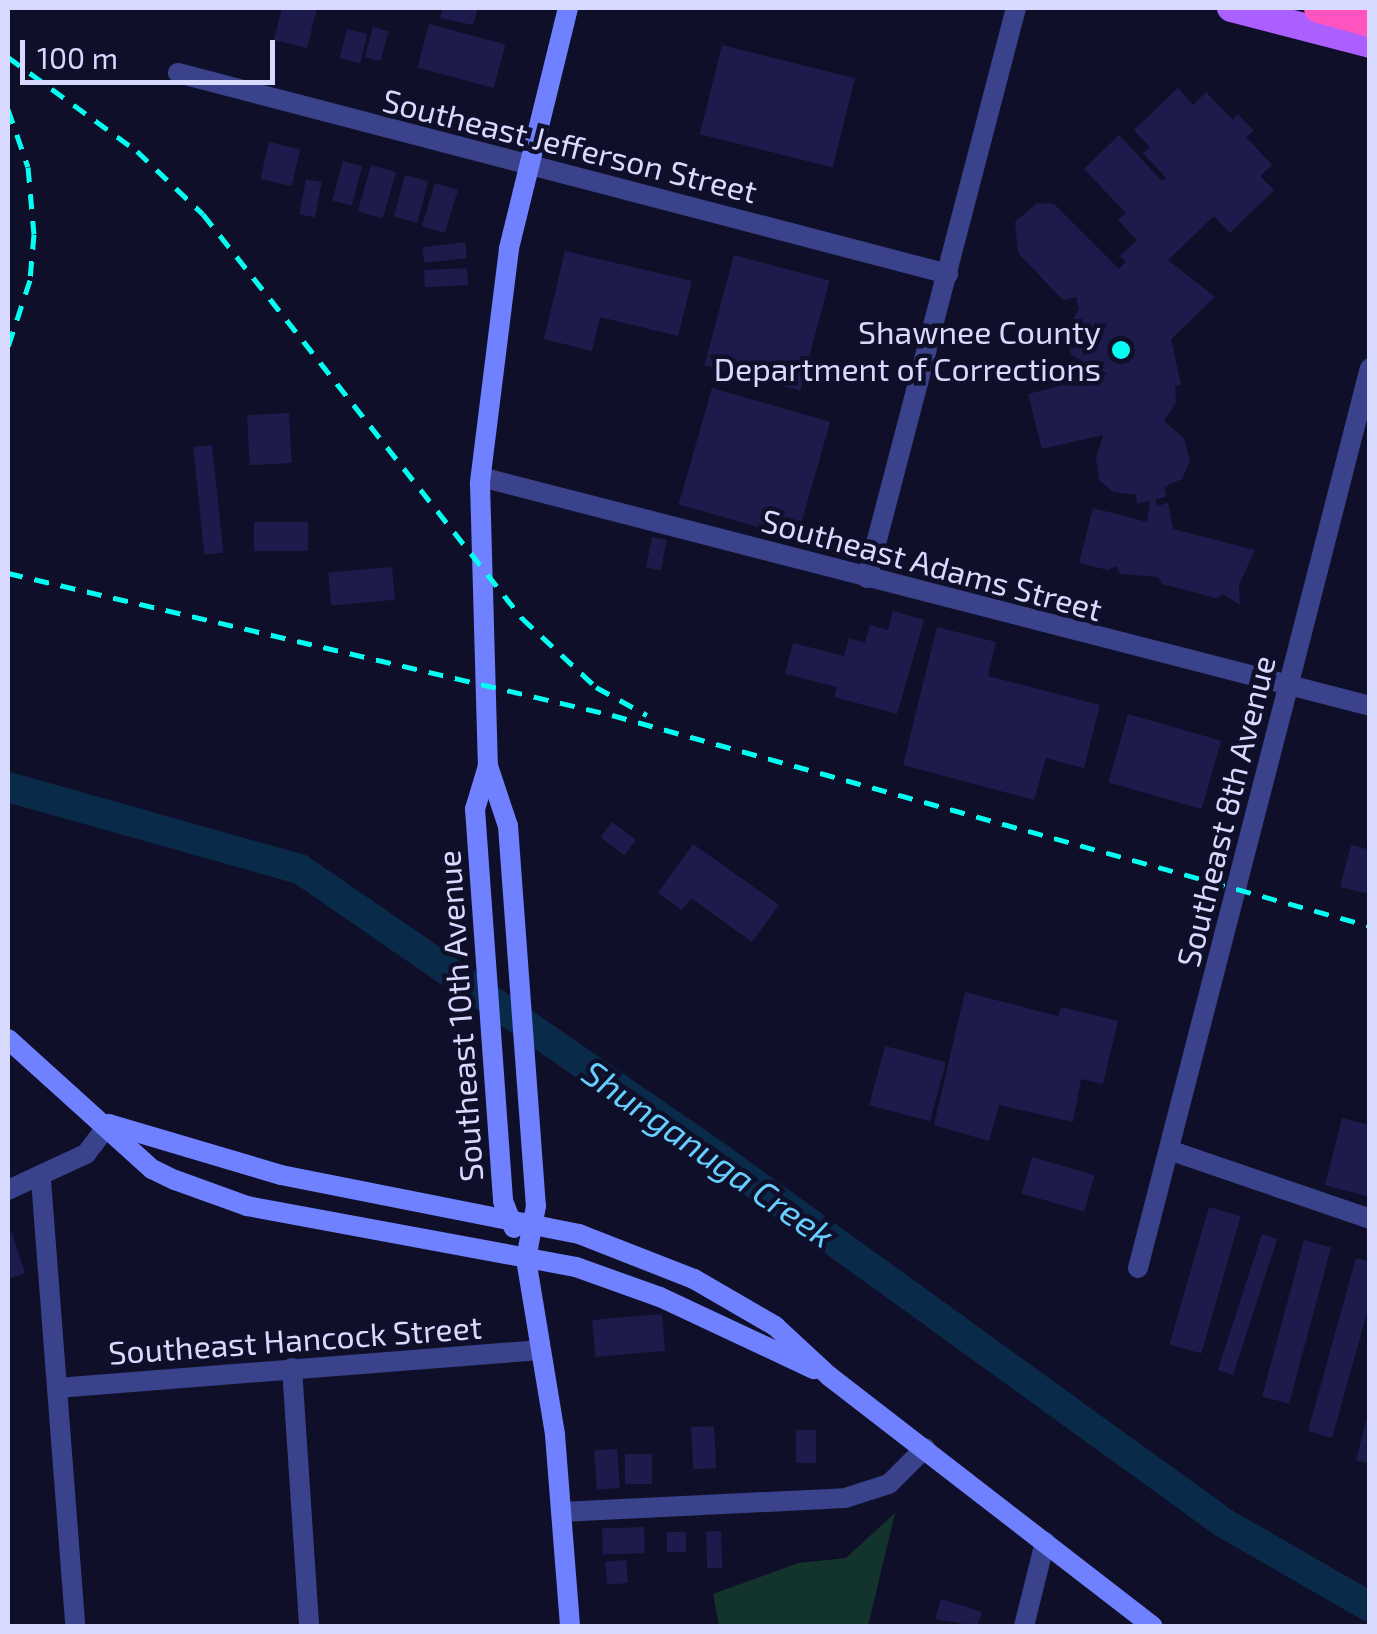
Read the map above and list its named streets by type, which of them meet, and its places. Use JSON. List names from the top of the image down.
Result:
{
  "streets": {
    "main road": ["Southeast 10th Avenue"],
    "street": [
      "Southeast Jefferson Street",
      "Southeast Adams Street",
      "Southeast 8th Avenue",
      "Southeast Hancock Street"
    ]
  },
  "crossings": [
    ["Southeast Jefferson Street", "Southeast 10th Avenue"],
    ["Southeast Adams Street", "Southeast 8th Avenue"],
    ["Southeast Adams Street", "Southeast 10th Avenue"],
    ["Southeast 10th Avenue", "Southeast Hancock Street"]
  ],
  "water": ["Shunganuga Creek"],
  "places": ["Shawnee County Department of Corrections"],
  "scale_bar": "100 m"
}
